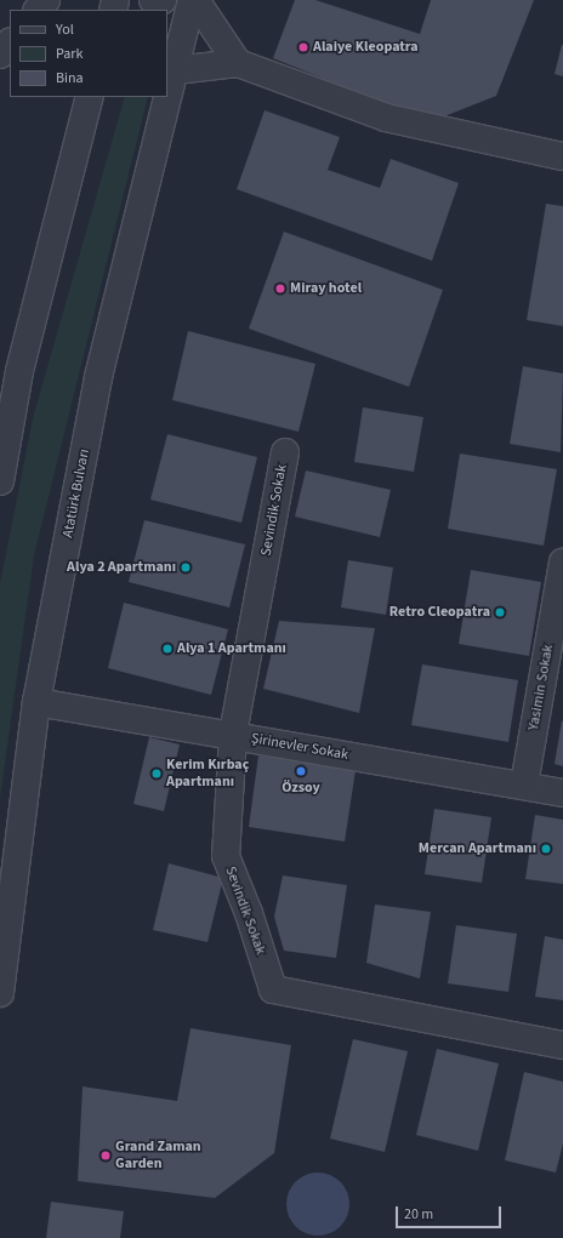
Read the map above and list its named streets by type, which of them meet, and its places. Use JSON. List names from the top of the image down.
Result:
{
  "streets": {
    "street": [
      "Atatürk Bulvarı",
      "Sevindik Sokak",
      "Yasimin Sokak",
      "Şirinevler Sokak"
    ]
  },
  "crossings": [
    ["Atatürk Bulvarı", "Şirinevler Sokak"],
    ["Sevindik Sokak", "Şirinevler Sokak"],
    ["Yasimin Sokak", "Şirinevler Sokak"]
  ],
  "places": [
    "Alaiye Kleopatra",
    "Miray hotel",
    "Alya 2 Apartmanı",
    "Retro Cleopatra",
    "Alya 1 Apartmanı",
    "Özsoy",
    "Kerim Kırbaç Apartmanı",
    "Mercan Apartmanı",
    "Grand Zaman Garden"
  ],
  "legend": ["Yol", "Park", "Bina"],
  "scale_bar": "20 m"
}
